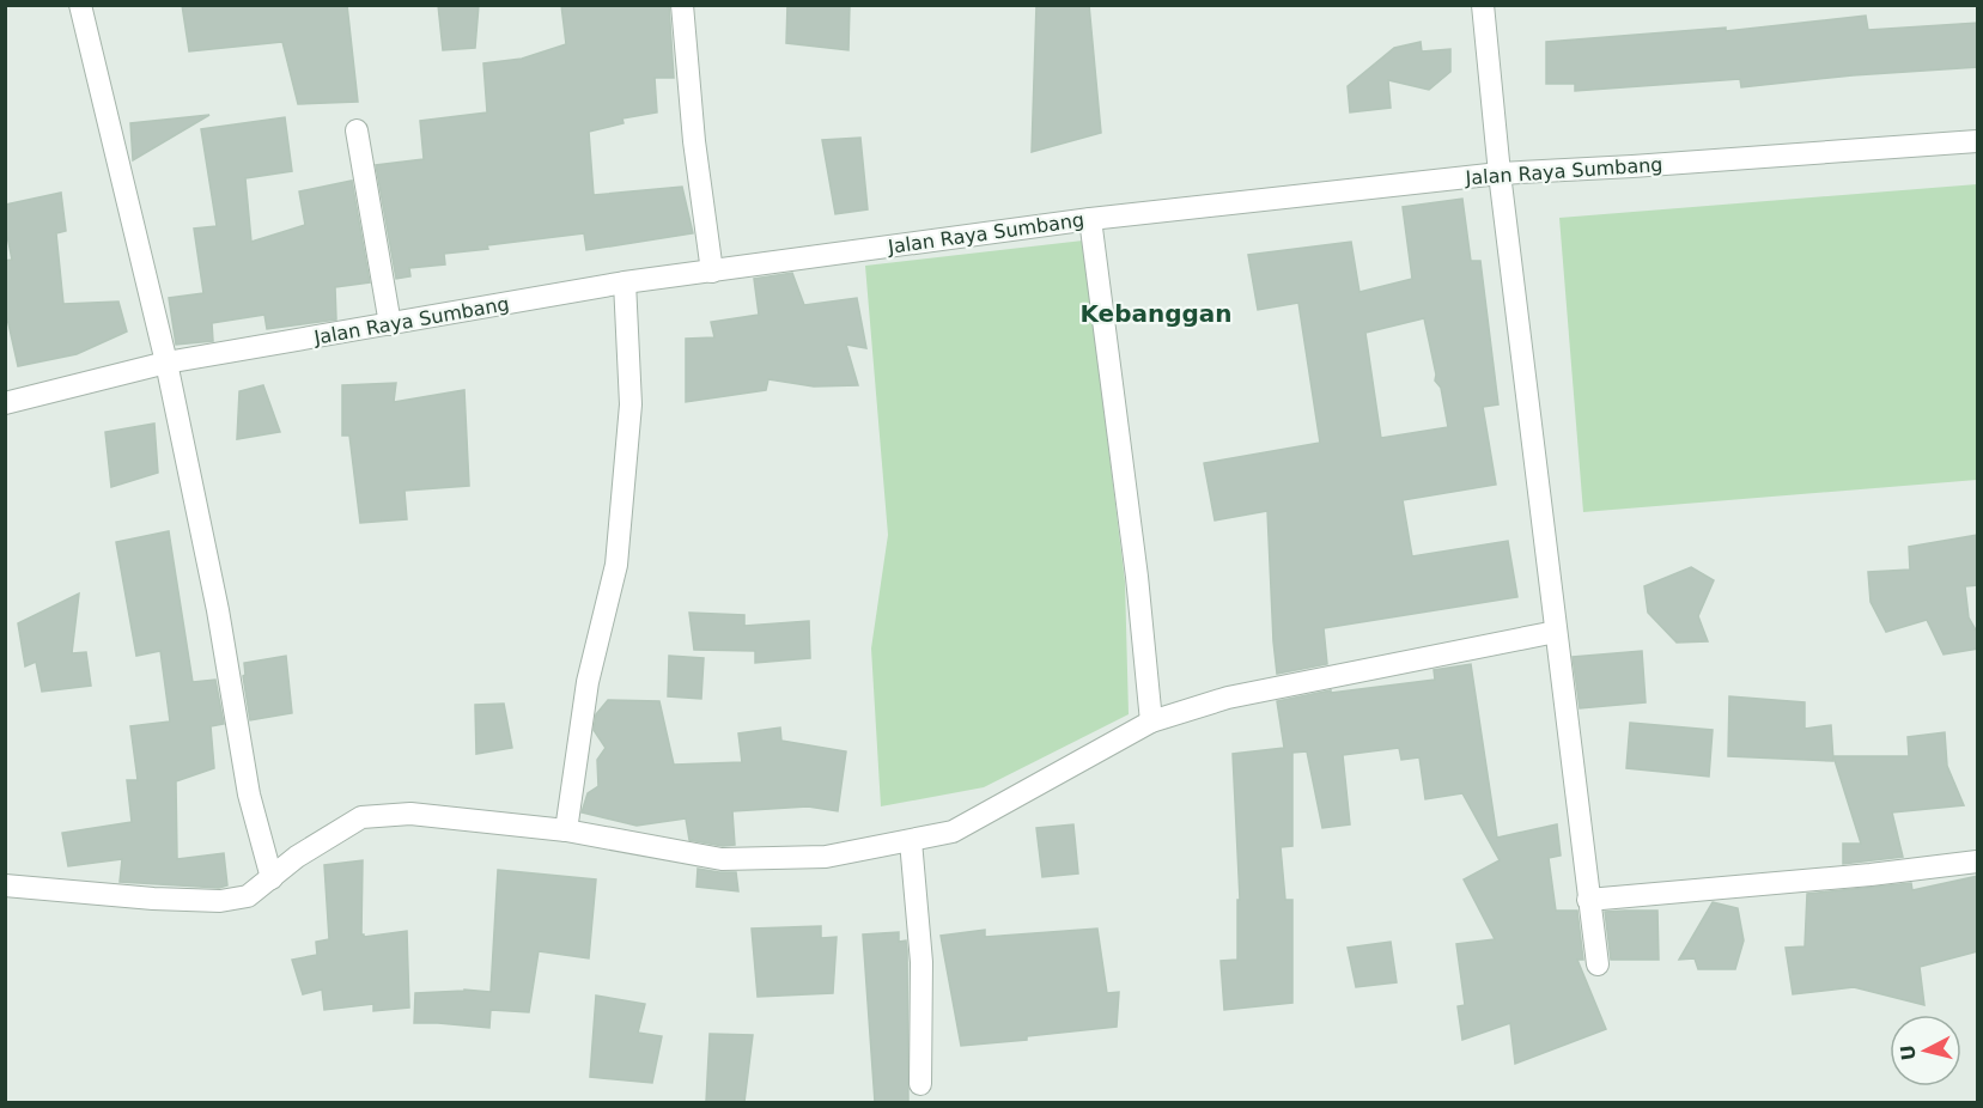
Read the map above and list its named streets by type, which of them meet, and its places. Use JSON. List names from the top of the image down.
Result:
{
  "streets": {
    "street": ["Jalan Raya Sumbang"]
  },
  "districts": ["Kebanggan"],
  "north": "left"
}
